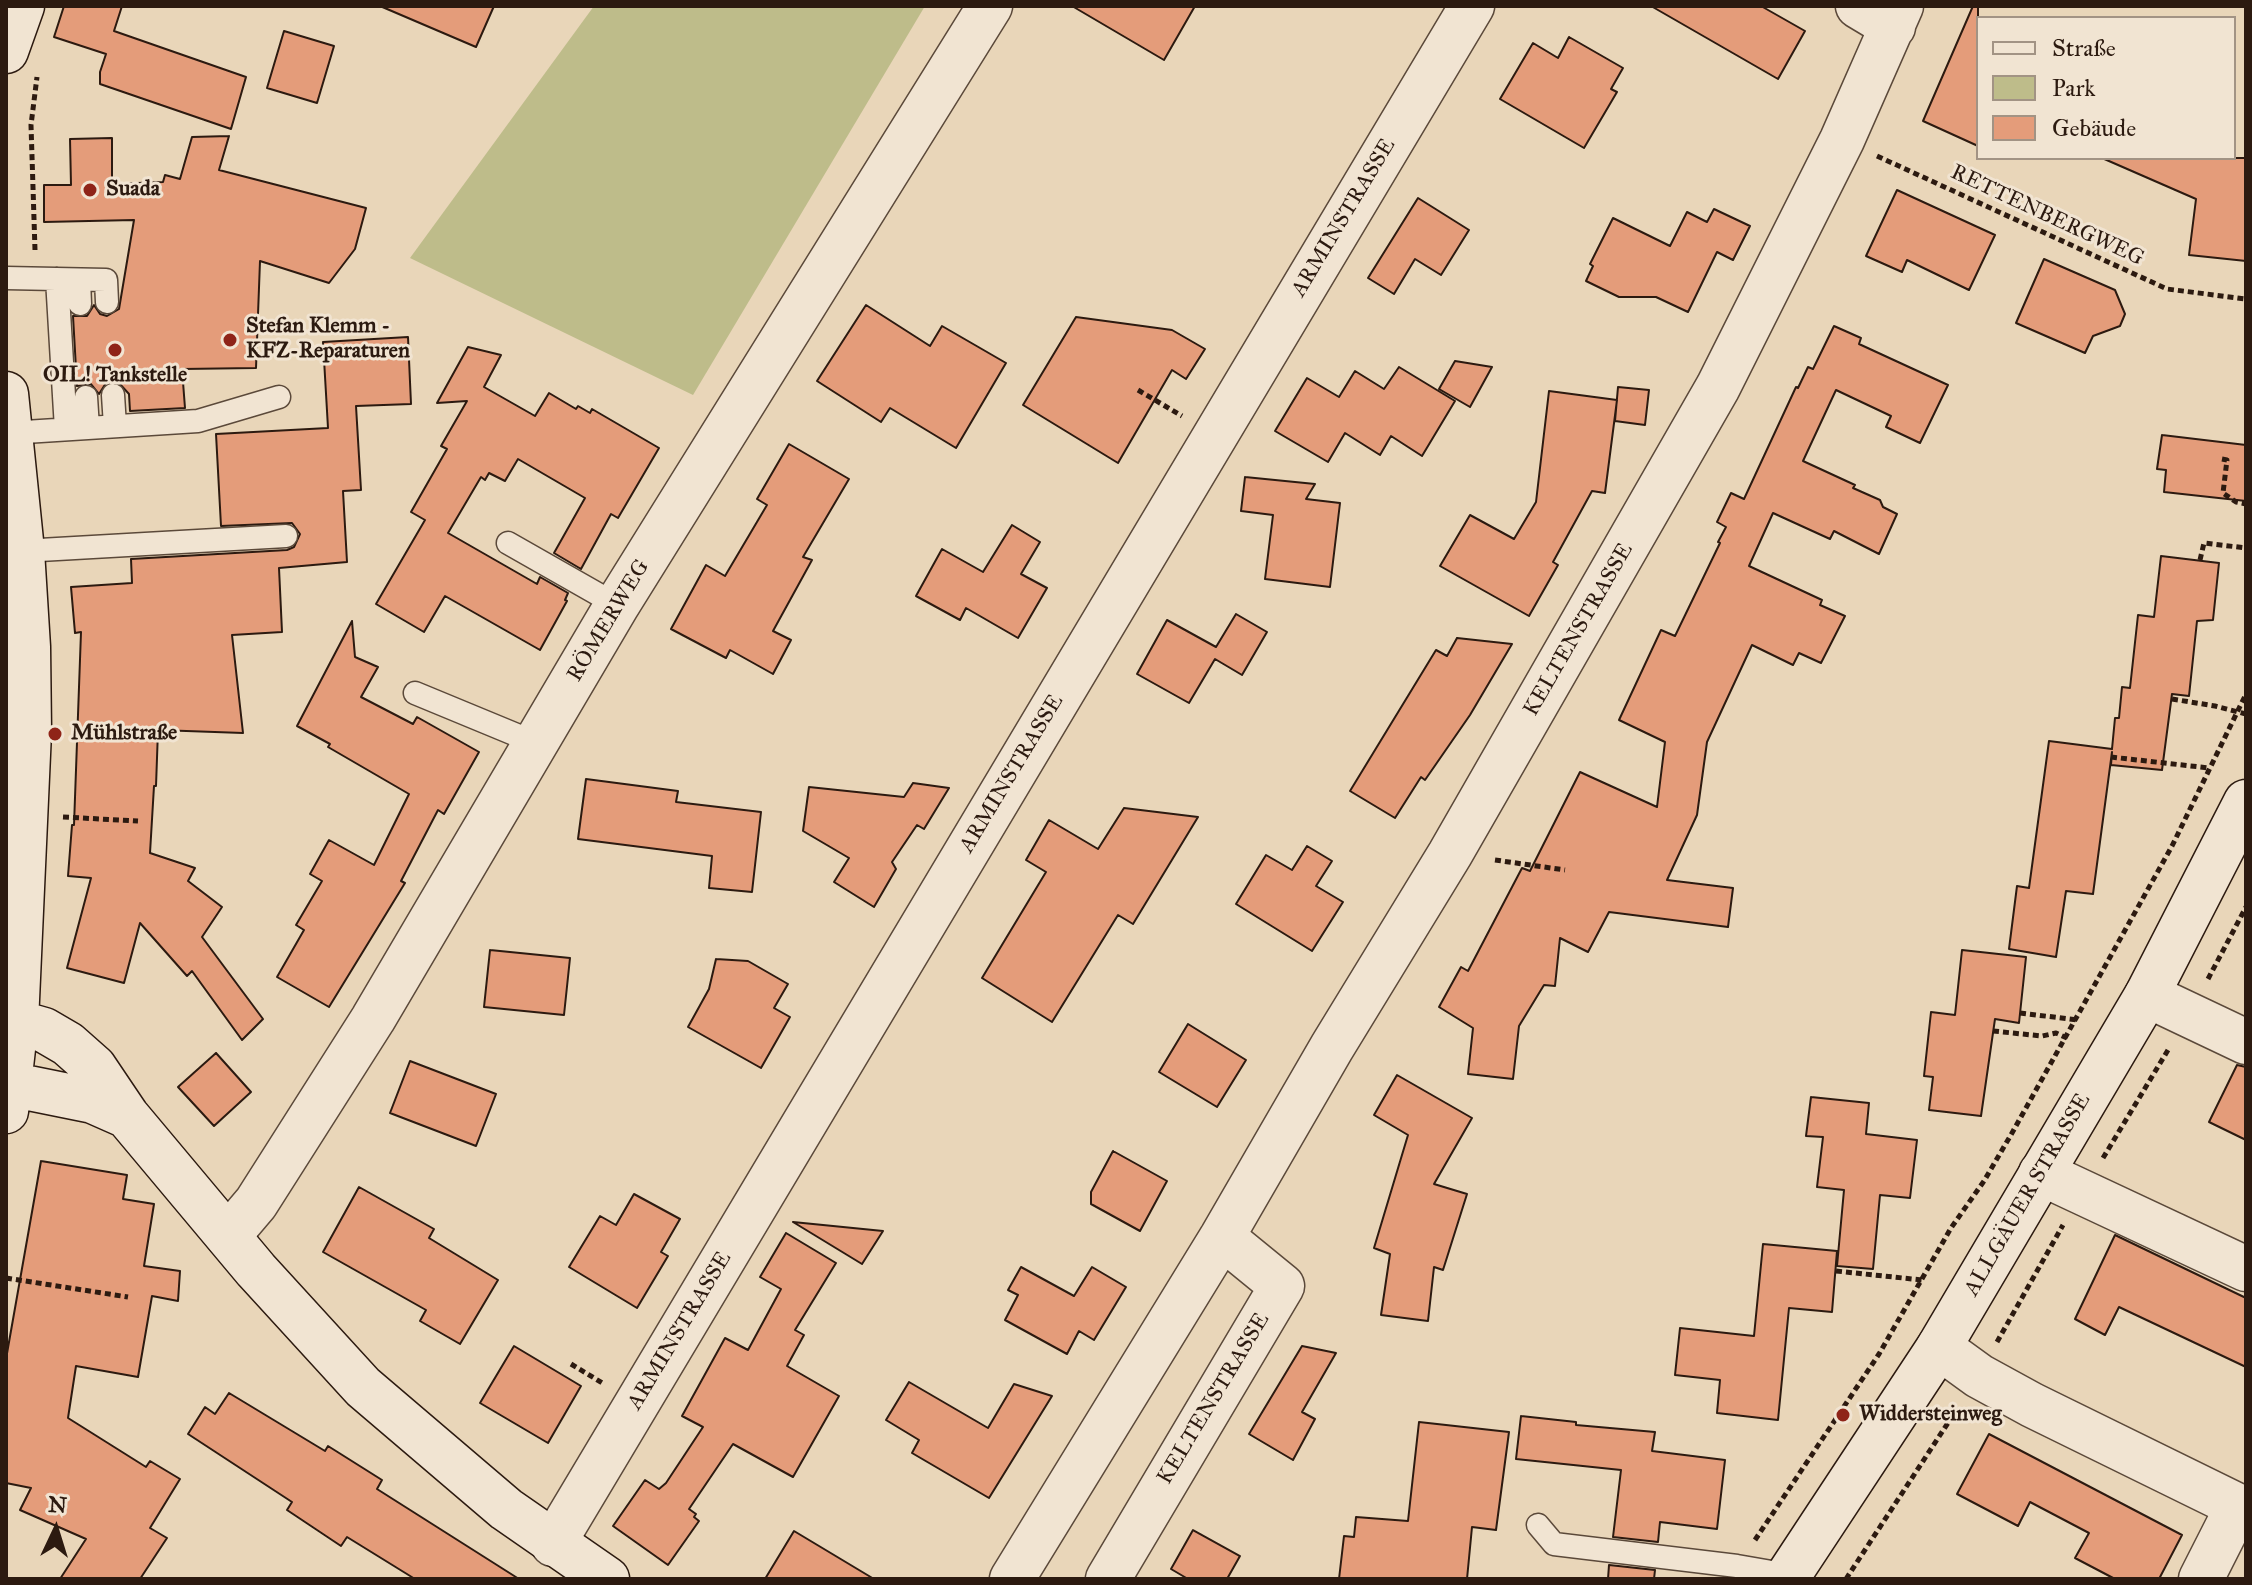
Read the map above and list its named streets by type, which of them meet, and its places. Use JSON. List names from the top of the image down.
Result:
{
  "streets": {
    "street": [
      "ARMINSTRASSE",
      "RÖMERWEG",
      "KELTENSTRASSE",
      "ALLGÄUER STRASSE"
    ],
    "path": ["RETTENBERGWEG"]
  },
  "crossings": [
    ["RETTENBERGWEG", "KELTENSTRASSE"]
  ],
  "places": [
    "Suada",
    "Stefan Klemm - KFZ-Reparaturen",
    "OIL! Tankstelle",
    "Mühlstraße",
    "Widdersteinweg"
  ],
  "legend": ["Straße", "Park", "Gebäude"],
  "north": "top"
}
